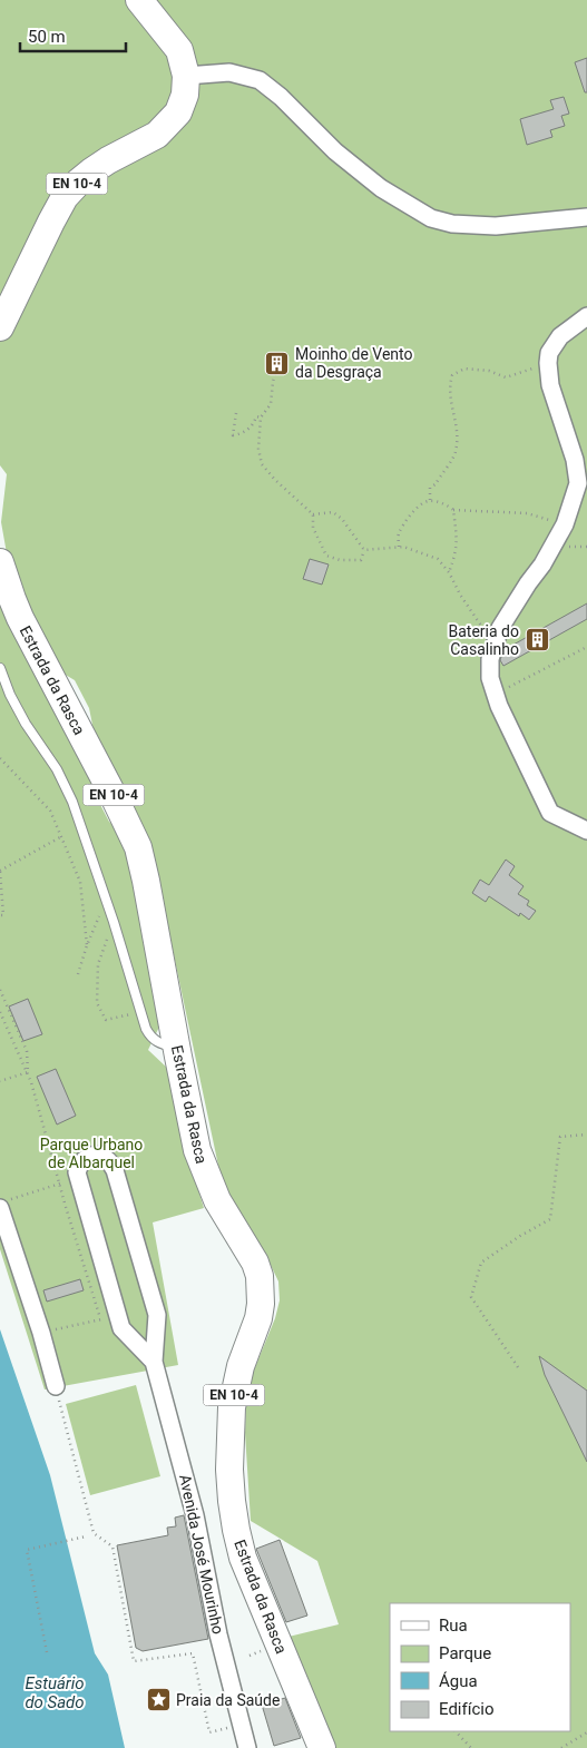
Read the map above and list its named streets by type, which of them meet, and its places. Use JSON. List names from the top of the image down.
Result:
{
  "streets": {
    "main road": ["EN 10-4", "Estrada da Rasca"],
    "street": ["Avenida José Mourinho"]
  },
  "water": ["Estuário do Sado"],
  "parks": ["Parque Urbano de Albarquel"],
  "places": {
    "building": ["Moinho de Vento da Desgraça", "Bateria do Casalinho"],
    "place": ["Praia da Saúde"]
  },
  "legend": [
    "Rua",
    "Parque",
    "Água",
    "Edifício"
  ],
  "scale_bar": "50 m"
}
